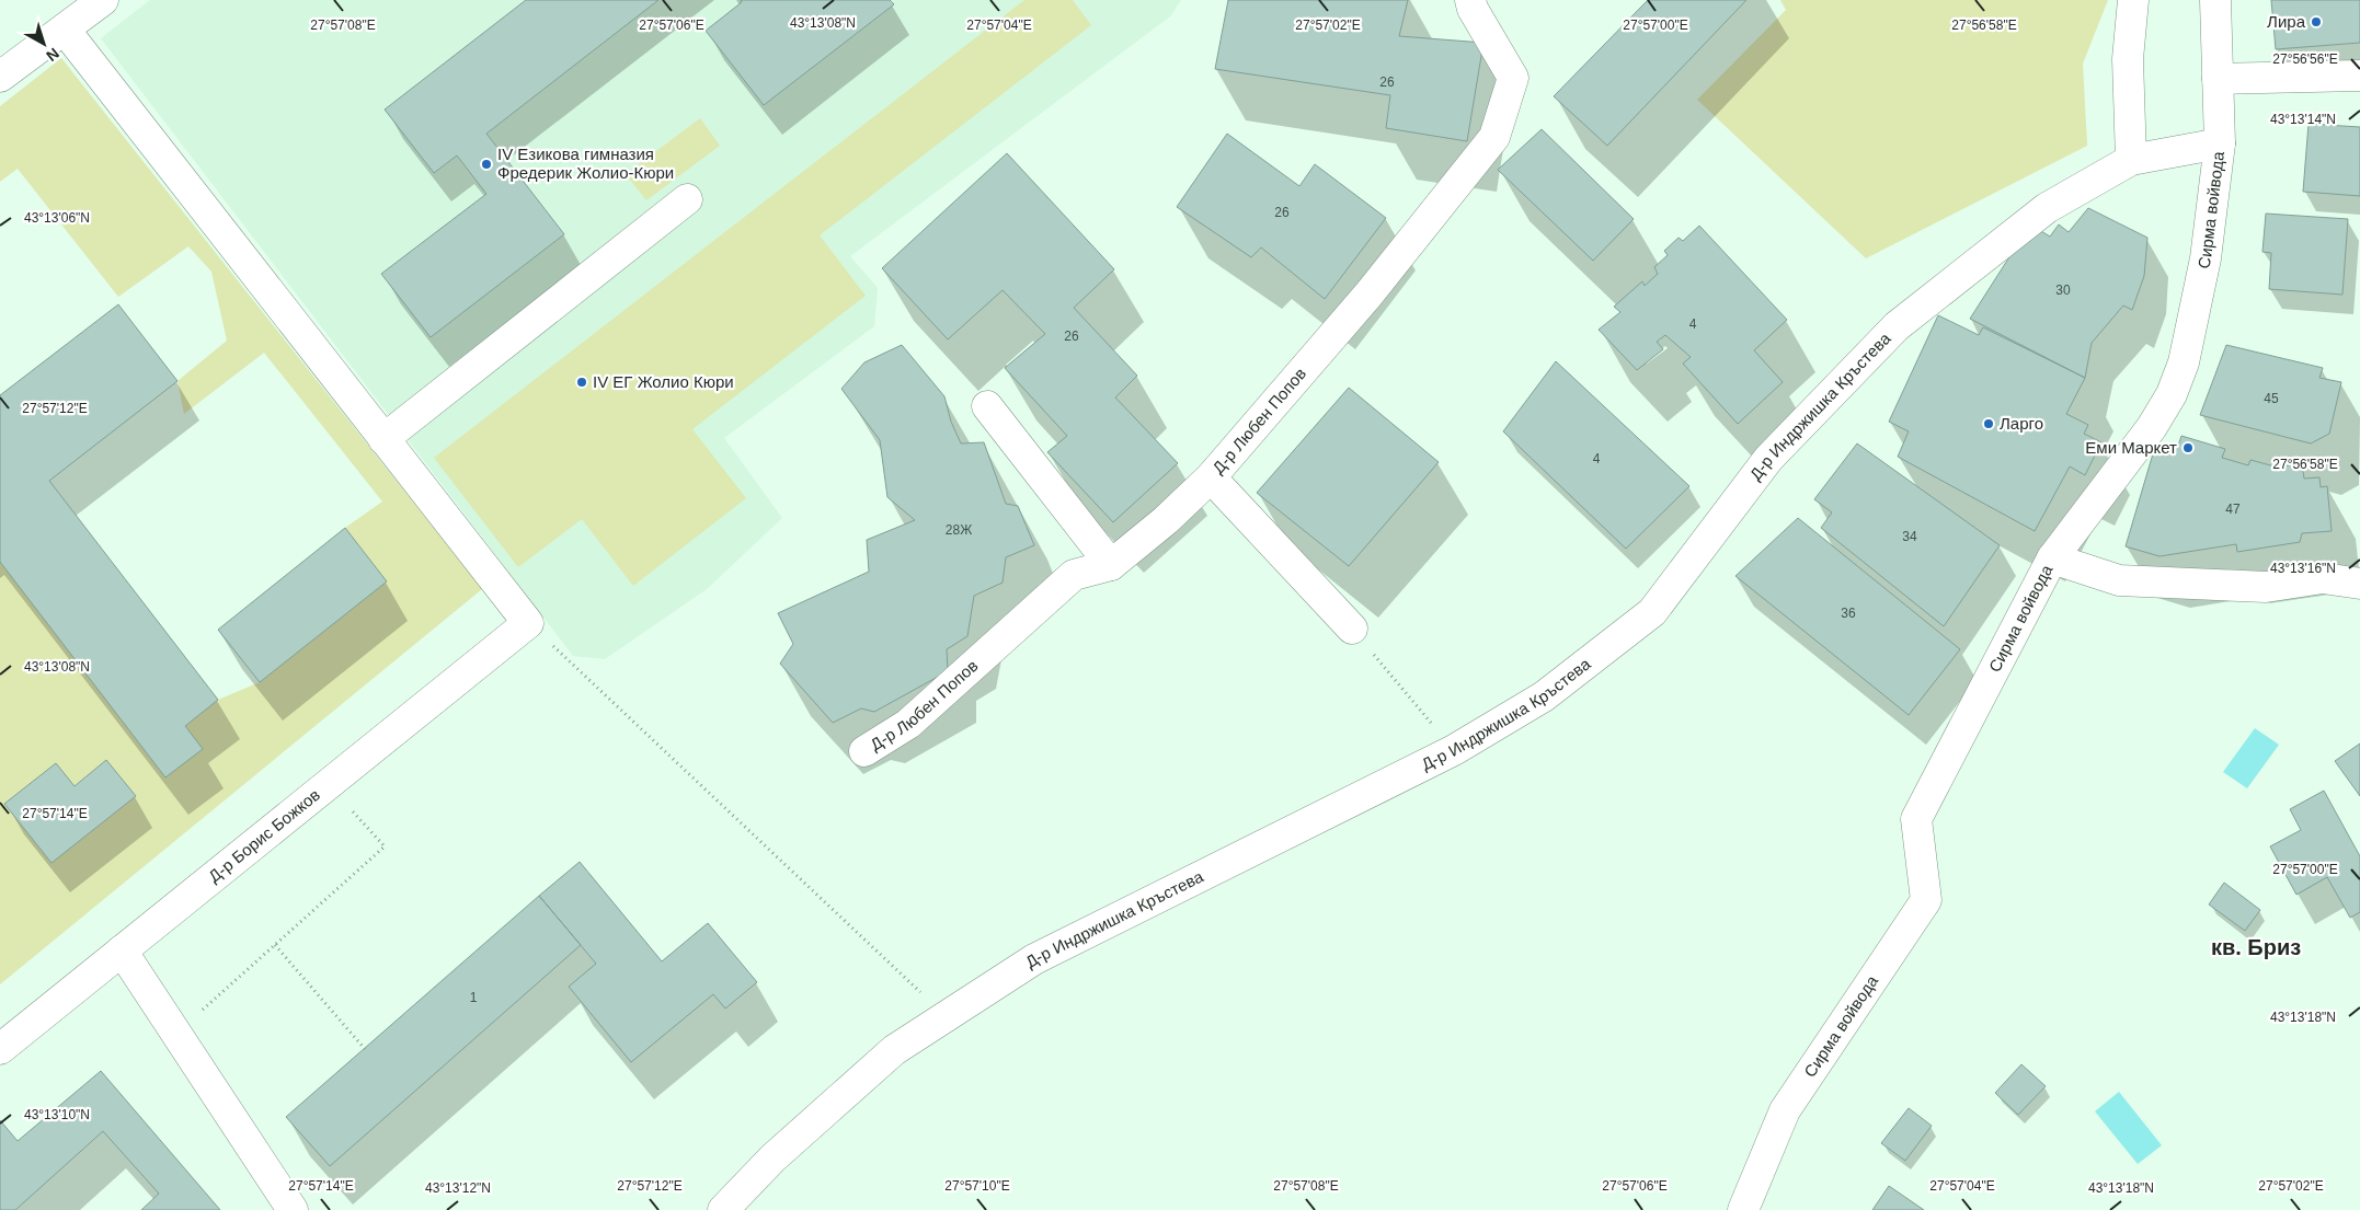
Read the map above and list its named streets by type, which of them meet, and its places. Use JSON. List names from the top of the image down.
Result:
{
  "streets": {
    "street": [
      "Сирма войвода",
      "Д-р Индржишка Кръстева",
      "Д-р Любен Попов",
      "Д-р Борис Божков"
    ]
  },
  "crossings": [
    ["Сирма войвода", "Д-р Индржишка Кръстева"]
  ],
  "districts": ["кв. Бриз"],
  "places": [
    "Лира",
    "IV Езикова гимназия Фредерик Жолио-Кюри",
    "IV ЕГ Жолио Кюри",
    "Ларго",
    "Еми Маркет"
  ],
  "house_numbers": [
    "26",
    "26",
    "30",
    "4",
    "26",
    "45",
    "4",
    "47",
    "28Ж",
    "34",
    "36",
    "1"
  ],
  "north": "bottom right",
  "coordinates": [
    "43°13'08\"N",
    "27°57'08\"E",
    "27°56'58\"E",
    "27°57'06\"E",
    "27°57'04\"E",
    "27°57'02\"E",
    "27°57'00\"E",
    "27°56'56\"E",
    "43°13'14\"N",
    "43°13'06\"N",
    "27°57'12\"E",
    "43°13'16\"N",
    "27°57'14\"E",
    "43°13'18\"N",
    "43°13'10\"N",
    "27°57'10\"E",
    "43°13'12\"N"
  ]
}
